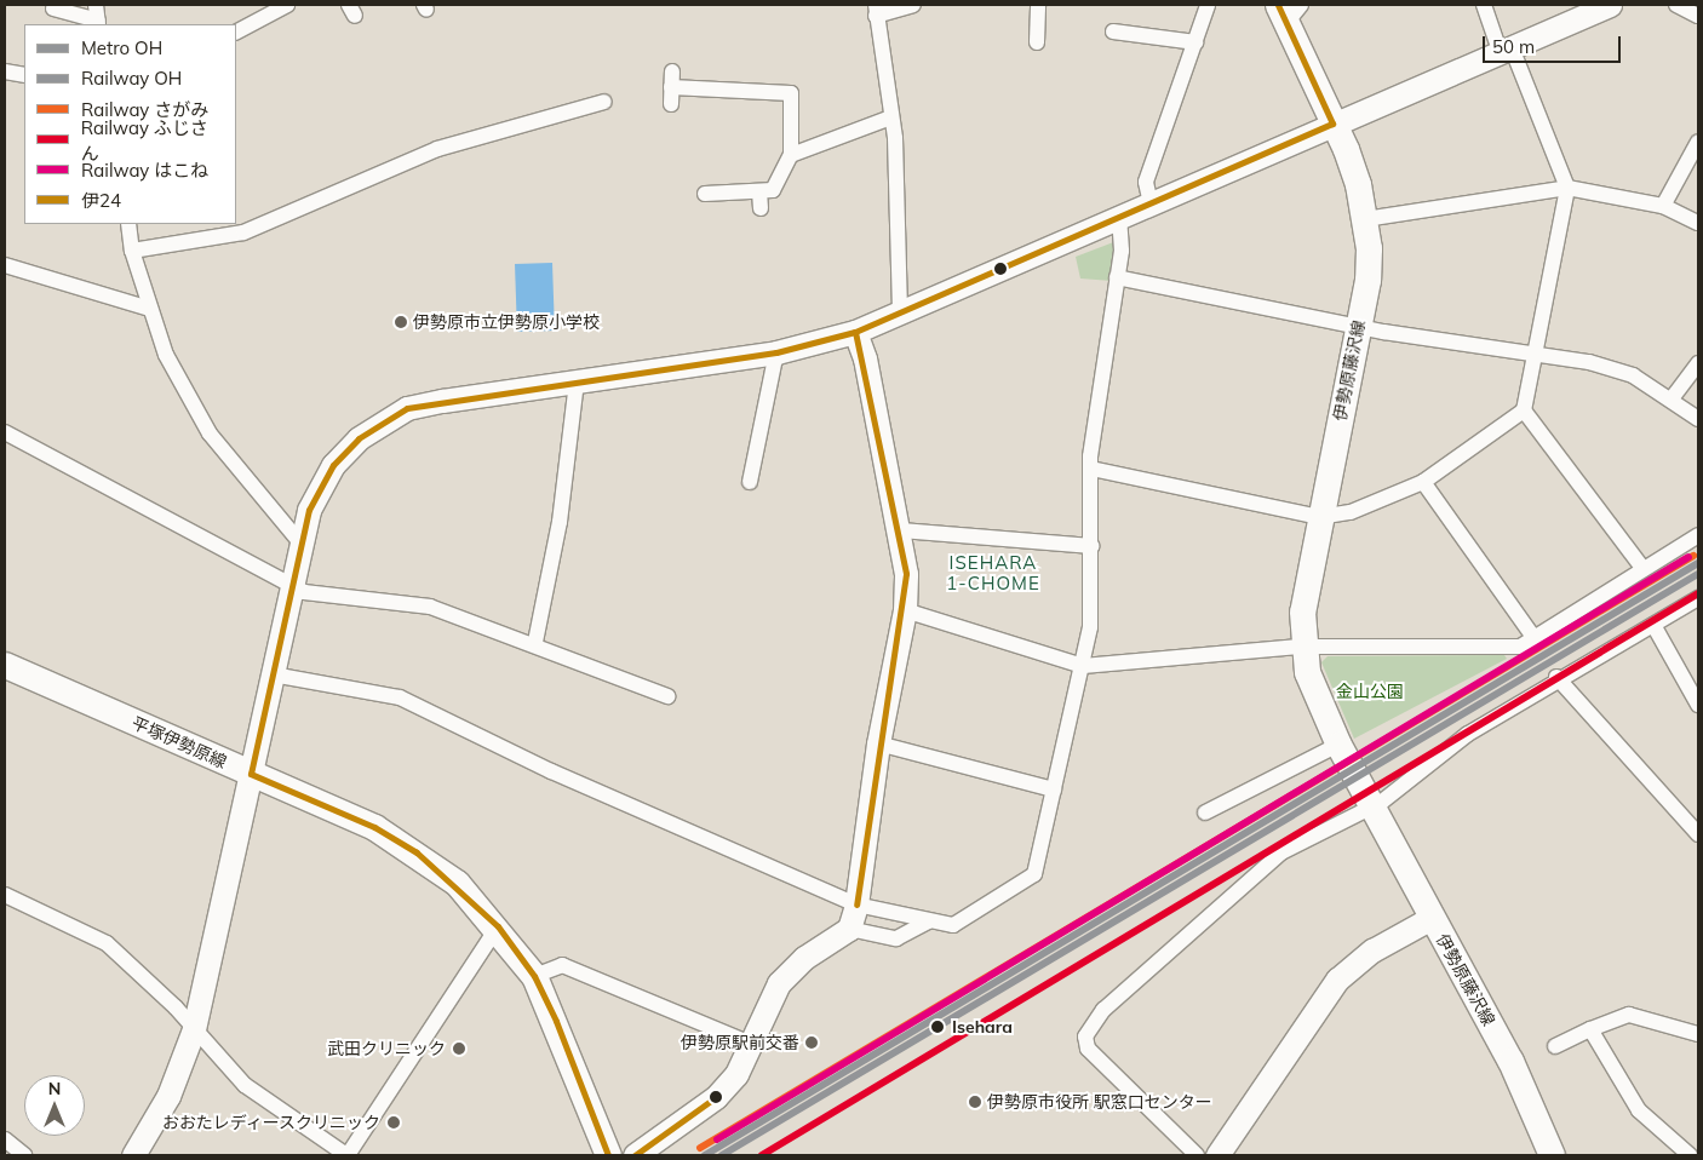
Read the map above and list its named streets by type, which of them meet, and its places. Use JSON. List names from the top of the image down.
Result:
{
  "streets": {
    "main road": ["伊勢原藤沢線", "平塚伊勢原線"]
  },
  "districts": ["ISEHARA 1-CHOME"],
  "parks": ["金山公園"],
  "places": [
    "伊勢原市立伊勢原小学校",
    "Isehara",
    "伊勢原駅前交番",
    "武田クリニック",
    "伊勢原市役所 駅窓口センター",
    "おおたレディースクリニック"
  ],
  "lines": [
    "transit line 伊24",
    "rail line さがみ",
    "rail line はこね",
    "metro line OH",
    "rail line OH",
    "rail line ふじさん"
  ],
  "legend": [
    "Metro OH",
    "Railway OH",
    "Railway さがみ",
    "Railway ふじさん",
    "Railway はこね",
    "伊24"
  ],
  "scale_bar": "50 m",
  "north": "top"
}
